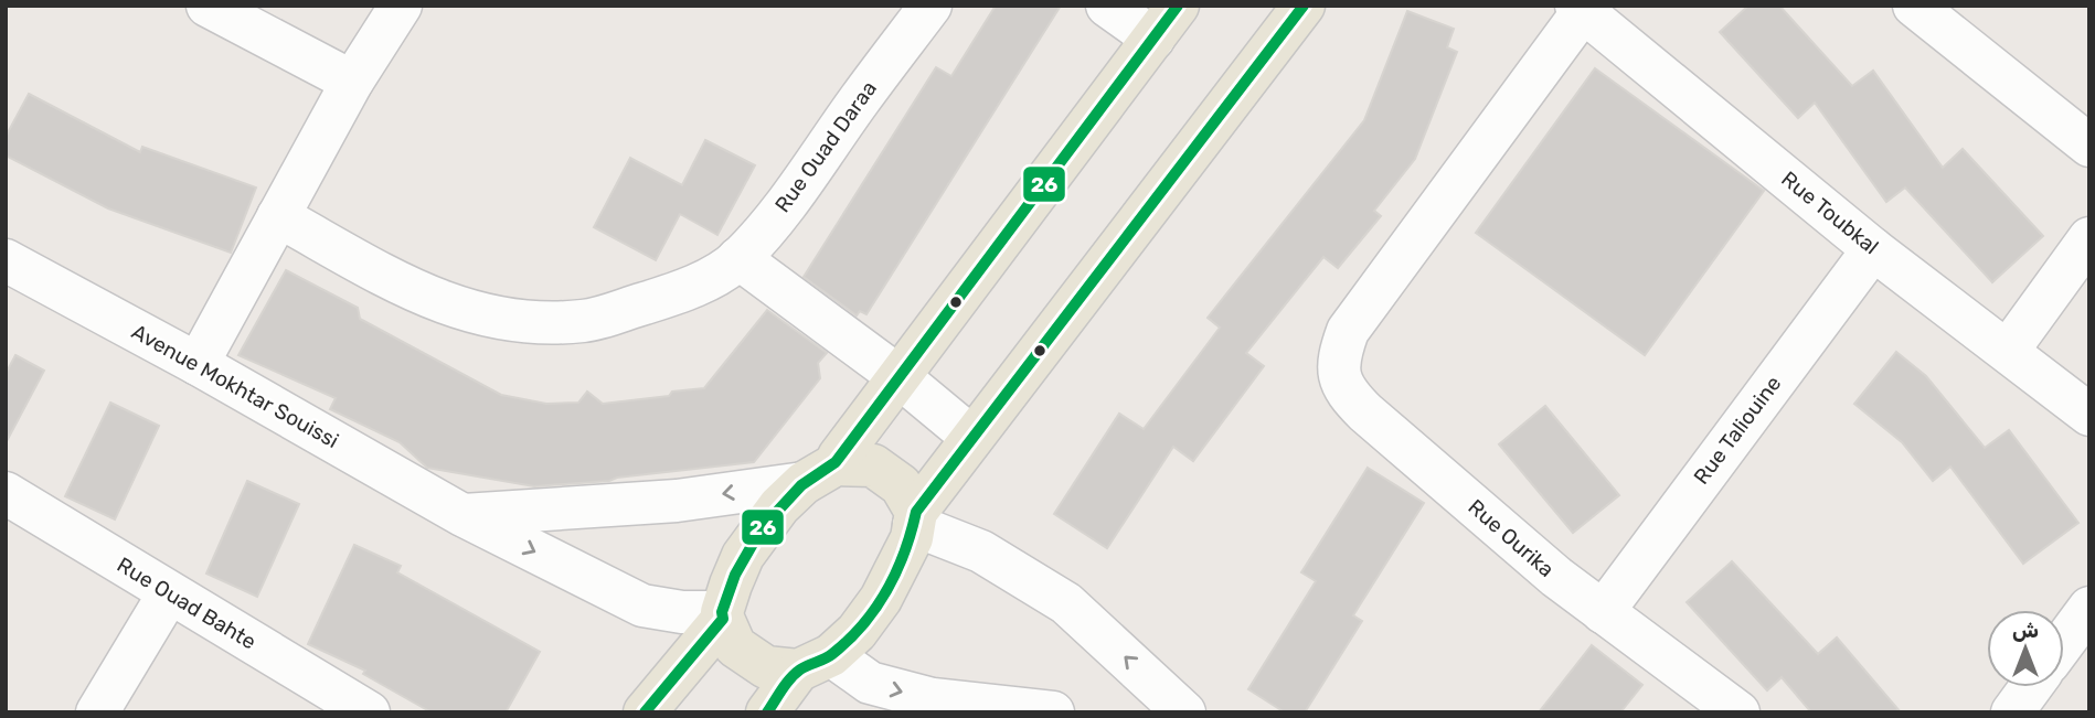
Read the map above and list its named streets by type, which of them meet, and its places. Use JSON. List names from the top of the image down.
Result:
{
  "streets": {
    "street": [
      "Rue Ouad Daraa",
      "Rue Toubkal",
      "Avenue Mokhtar Souissi",
      "Rue Taliouine",
      "Rue Ourika",
      "Rue Ouad Bahte"
    ]
  },
  "crossings": [
    ["Rue Toubkal", "Rue Taliouine"],
    ["Rue Toubkal", "Rue Ourika"],
    ["Rue Taliouine", "Rue Ourika"]
  ],
  "lines": ["transit line 26"],
  "north": "top"
}
